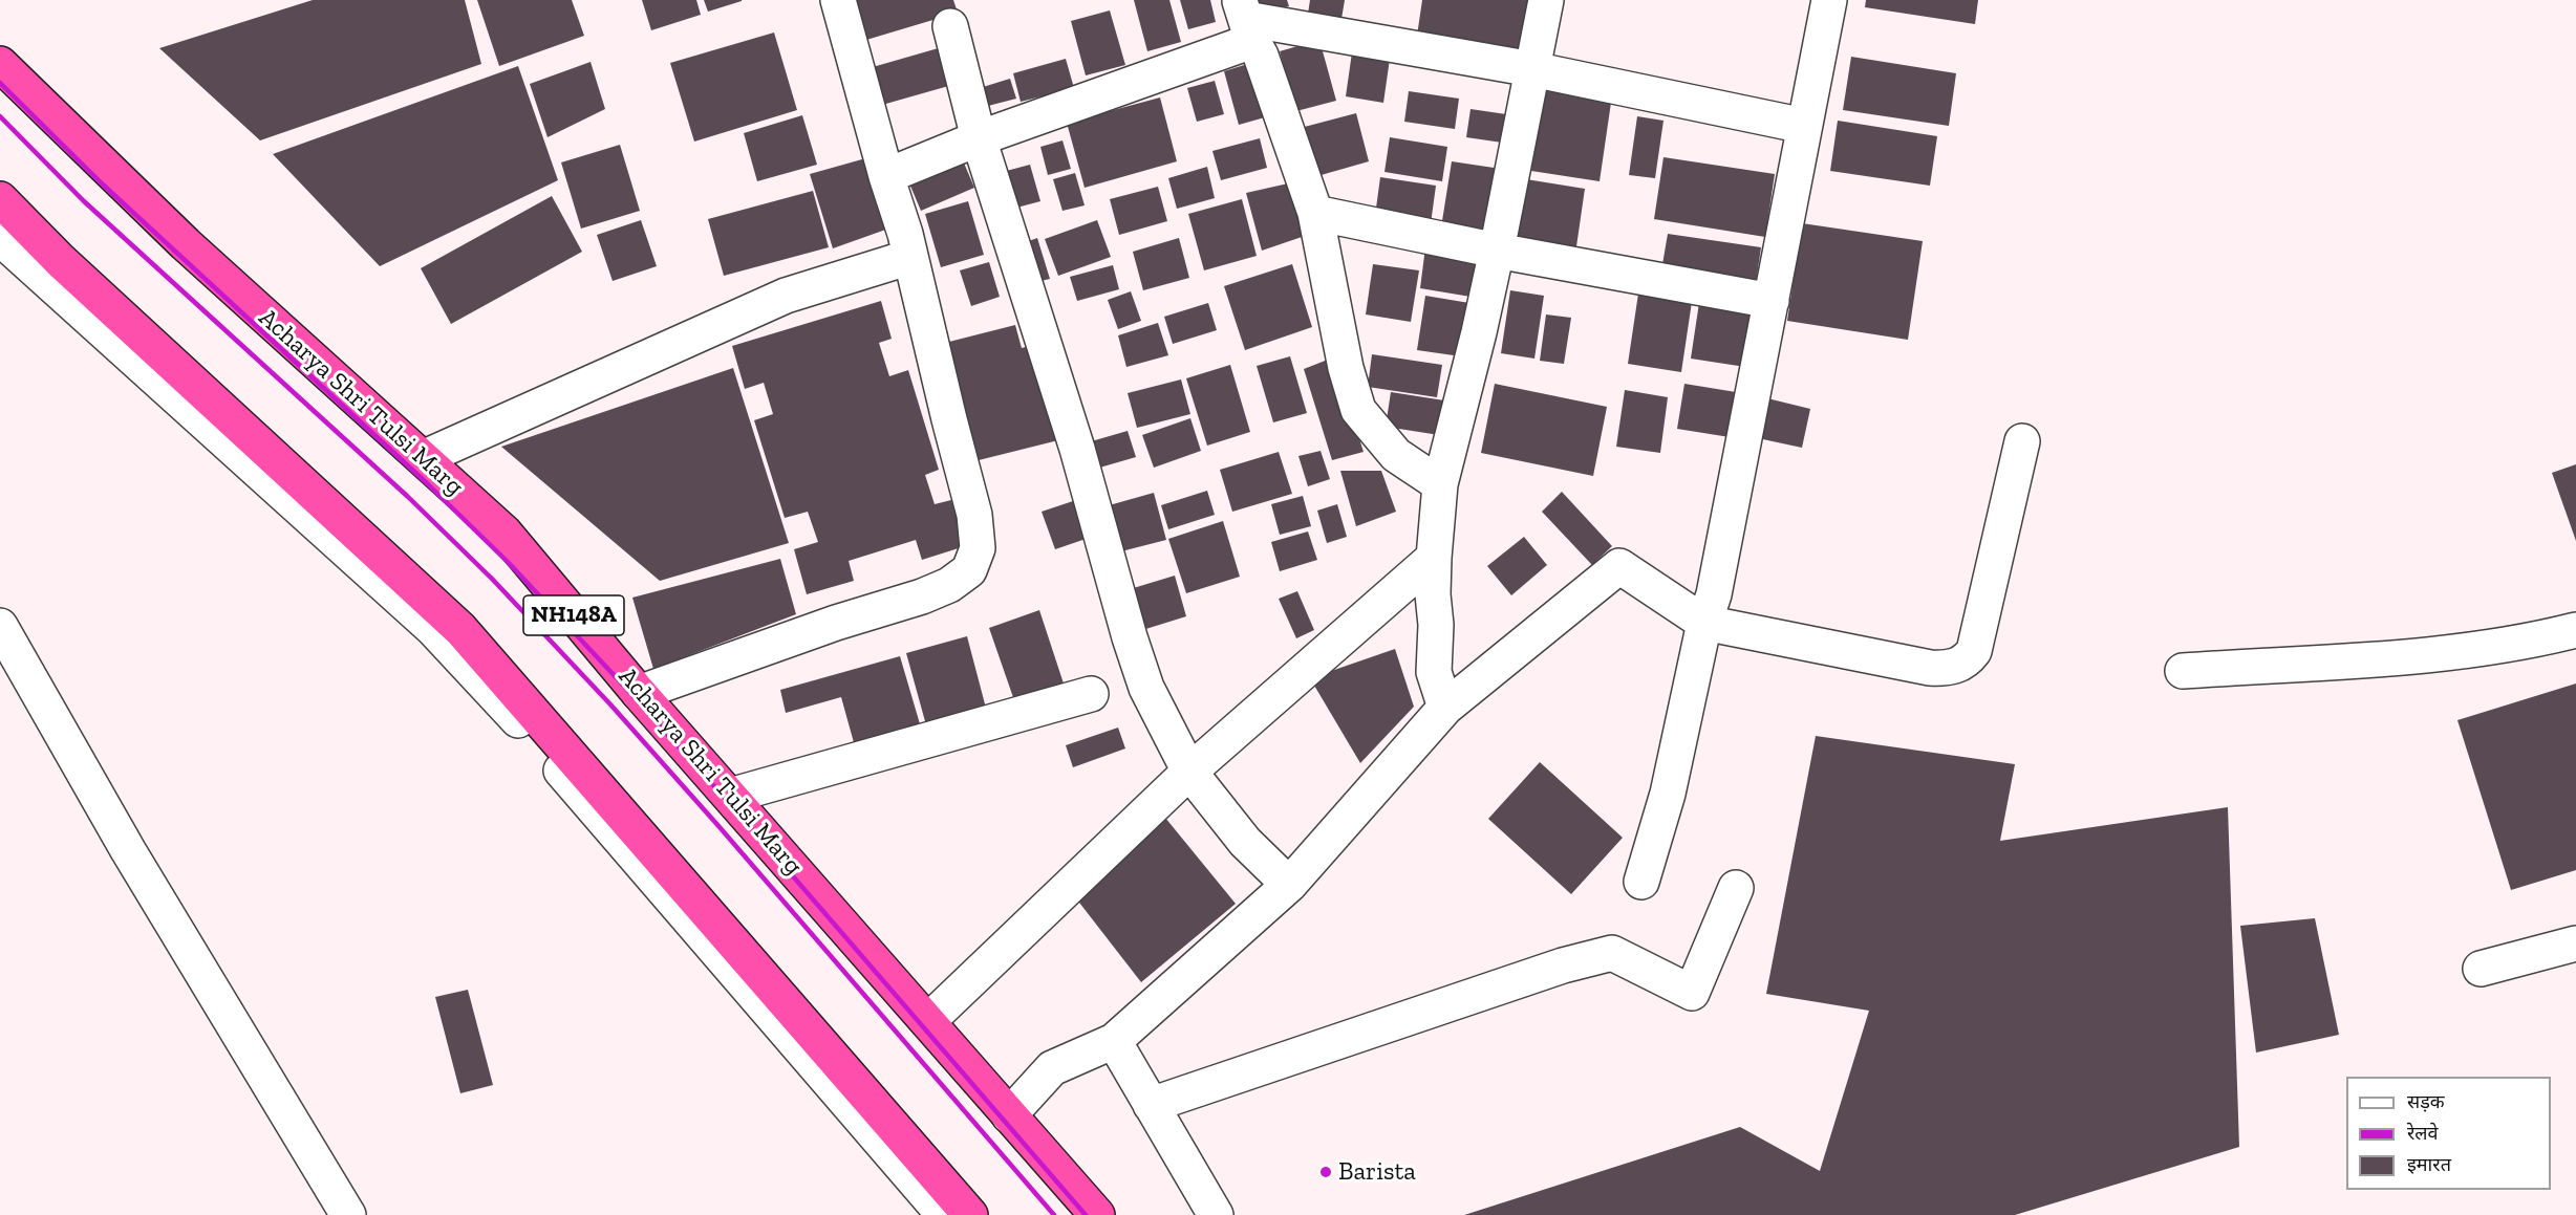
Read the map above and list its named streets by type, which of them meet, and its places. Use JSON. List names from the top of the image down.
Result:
{
  "streets": {
    "highway": ["Acharya Shri Tulsi Marg", "NH148A"]
  },
  "places": ["Barista"],
  "legend": ["सड़क", "रेलवे", "इमारत"]
}
